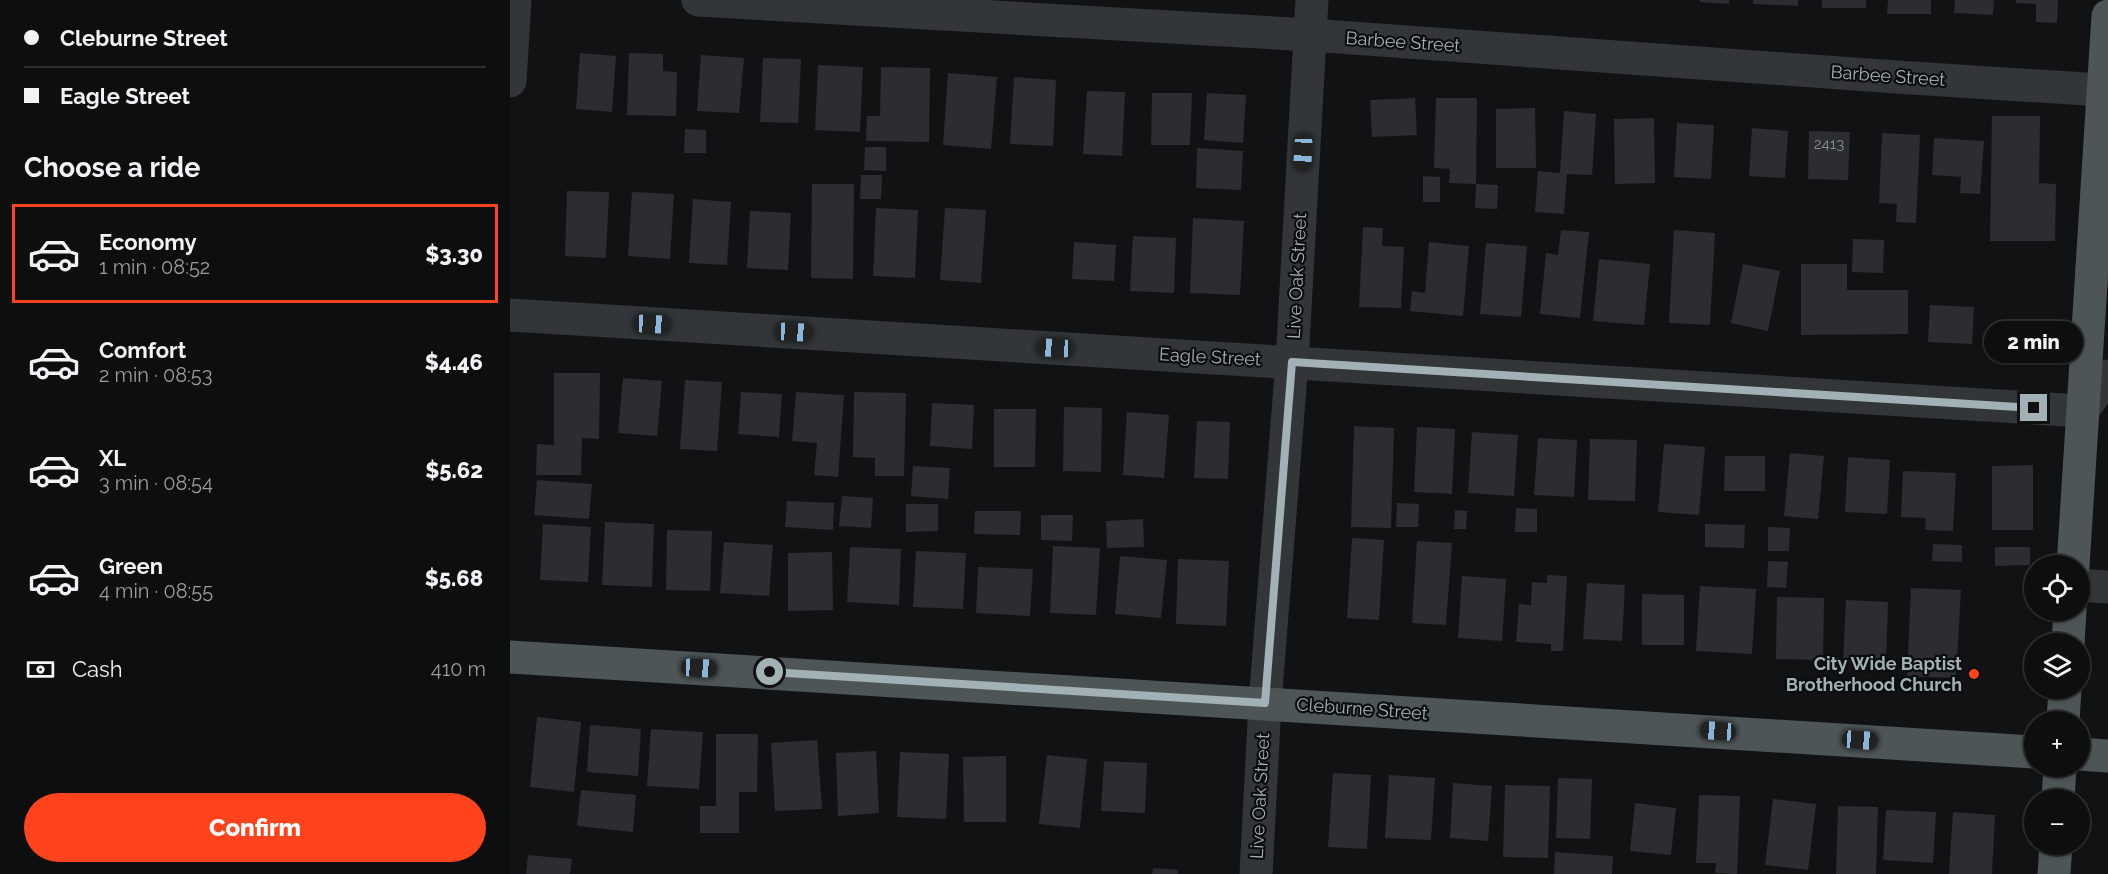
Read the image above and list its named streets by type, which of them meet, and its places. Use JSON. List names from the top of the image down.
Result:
{
  "streets": {
    "main road": ["Cleburne Street"],
    "street": ["Barbee Street", "Live Oak Street", "Eagle Street"]
  },
  "crossings": [
    ["Barbee Street", "Live Oak Street"],
    ["Live Oak Street", "Eagle Street"],
    ["Live Oak Street", "Cleburne Street"]
  ],
  "places": ["City Wide Baptist Brotherhood Church"],
  "house_numbers": ["2413"],
  "page": {
    "banner": ["Cleburne Street", "Eagle Street"],
    "heading": "Choose a ride",
    "list": [
      {
        "name": "Economy",
        "note": "1 min · 08:52",
        "value": "$3.30"
      },
      {
        "name": "Comfort",
        "note": "2 min · 08:53",
        "value": "$4.46"
      },
      {
        "name": "XL",
        "note": "3 min · 08:54",
        "value": "$5.62"
      },
      {
        "name": "Green",
        "note": "4 min · 08:55",
        "value": "$5.68"
      }
    ],
    "bubble": "2 min",
    "map_buttons": ["+", "−"],
    "pay": ["Cash", "410 m"],
    "buttons": "Confirm"
  }
}
